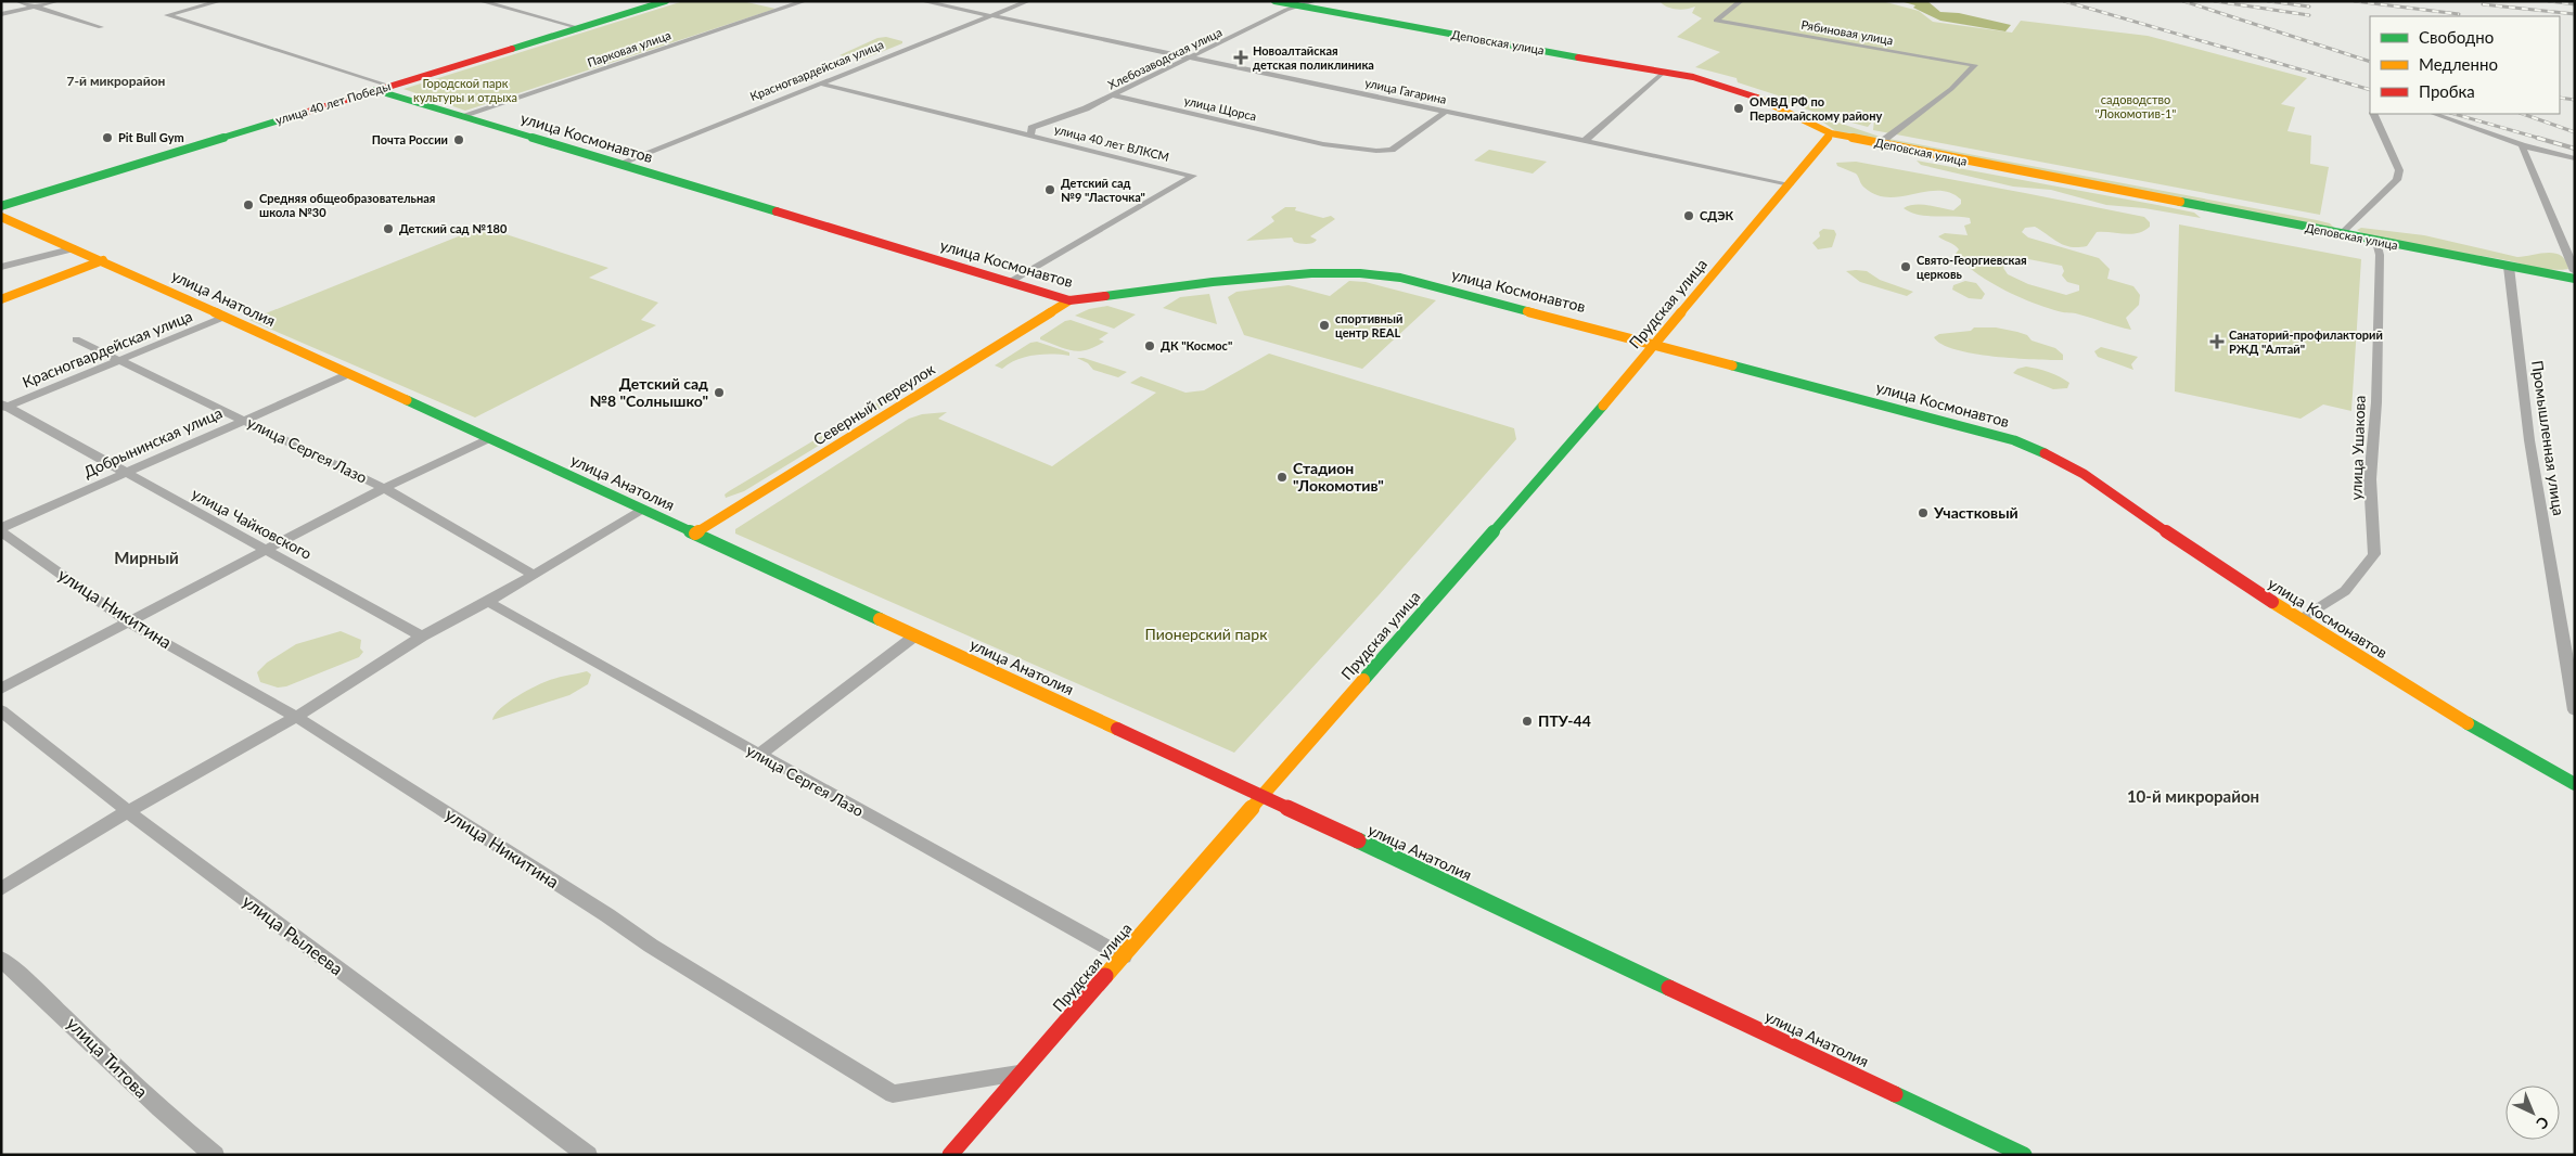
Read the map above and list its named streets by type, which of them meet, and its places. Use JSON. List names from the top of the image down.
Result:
{
  "streets": {
    "street": [
      "Рябиновая улица",
      "Деповская улица",
      "Парковая улица",
      "Хлебозаводская улица",
      "Красногвардейская улица",
      "улица Гагарина",
      "улица 40 лет Победы",
      "улица Щорса",
      "улица Космонавтов",
      "улица 40 лет ВЛКСМ",
      "улица Анатолия",
      "Прудская улица",
      "Северный переулок",
      "Промышленная улица",
      "Добрынинская улица",
      "улица Ушакова",
      "улица Сергея Лазо",
      "улица Чайковского",
      "улица Никитина",
      "улица Рылеева",
      "улица Титова"
    ]
  },
  "crossings": [
    ["Рябиновая улица", "Деповская улица"],
    ["Деповская улица", "Хлебозаводская улица"],
    ["Деповская улица", "Прудская улица"],
    ["Деповская улица", "Промышленная улица"],
    ["Деповская улица", "улица Ушакова"],
    ["Парковая улица", "улица Космонавтов"],
    ["Хлебозаводская улица", "улица Гагарина"],
    ["Хлебозаводская улица", "улица Щорса"],
    ["Хлебозаводская улица", "улица 40 лет ВЛКСМ"],
    ["Красногвардейская улица", "улица Гагарина"],
    ["Красногвардейская улица", "улица Космонавтов"],
    ["Красногвардейская улица", "улица 40 лет ВЛКСМ"],
    ["Красногвардейская улица", "улица Анатолия"],
    ["Красногвардейская улица", "улица Сергея Лазо"],
    ["Красногвардейская улица", "улица Чайковского"],
    ["улица Гагарина", "улица Щорса"],
    ["улица Гагарина", "Прудская улица"],
    ["улица 40 лет Победы", "улица Космонавтов"],
    ["улица Космонавтов", "улица 40 лет ВЛКСМ"],
    ["улица Космонавтов", "Прудская улица"],
    ["улица Космонавтов", "Северный переулок"],
    ["улица Космонавтов", "улица Ушакова"],
    ["улица Анатолия", "Прудская улица"],
    ["улица Анатолия", "Северный переулок"],
    ["улица Анатолия", "Добрынинская улица"],
    ["Прудская улица", "улица Сергея Лазо"],
    ["Прудская улица", "улица Никитина"],
    ["Добрынинская улица", "улица Сергея Лазо"],
    ["Добрынинская улица", "улица Чайковского"],
    ["Добрынинская улица", "улица Никитина"]
  ],
  "districts": ["7-й микрорайон", "Мирный", "10-й микрорайон"],
  "parks": ["Городской парк культуры и отдыха", "садоводство \"Локомотив-1\"", "Пионерский парк"],
  "places": {
    "health": ["Новоалтайская детская поликлиника", "Санаторий-профилакторий РЖД \"Алтай\""],
    "other": [
      "ОМВД РФ по Первомайскому району",
      "Pit Bull Gym",
      "Почта России",
      "Детский сад №9 \"Ласточка\"",
      "Средняя общеобразовательная школа №30",
      "СДЭК",
      "Детский сад №180",
      "Свято-Георгиевская церковь",
      "спортивный центр REAL",
      "ДК \"Космос\"",
      "Детский сад №8 \"Солнышко\"",
      "Стадион \"Локомотив\"",
      "Участковый",
      "ПТУ-44"
    ]
  },
  "legend": ["Свободно", "Медленно", "Пробка"],
  "north": "bottom right"
}
